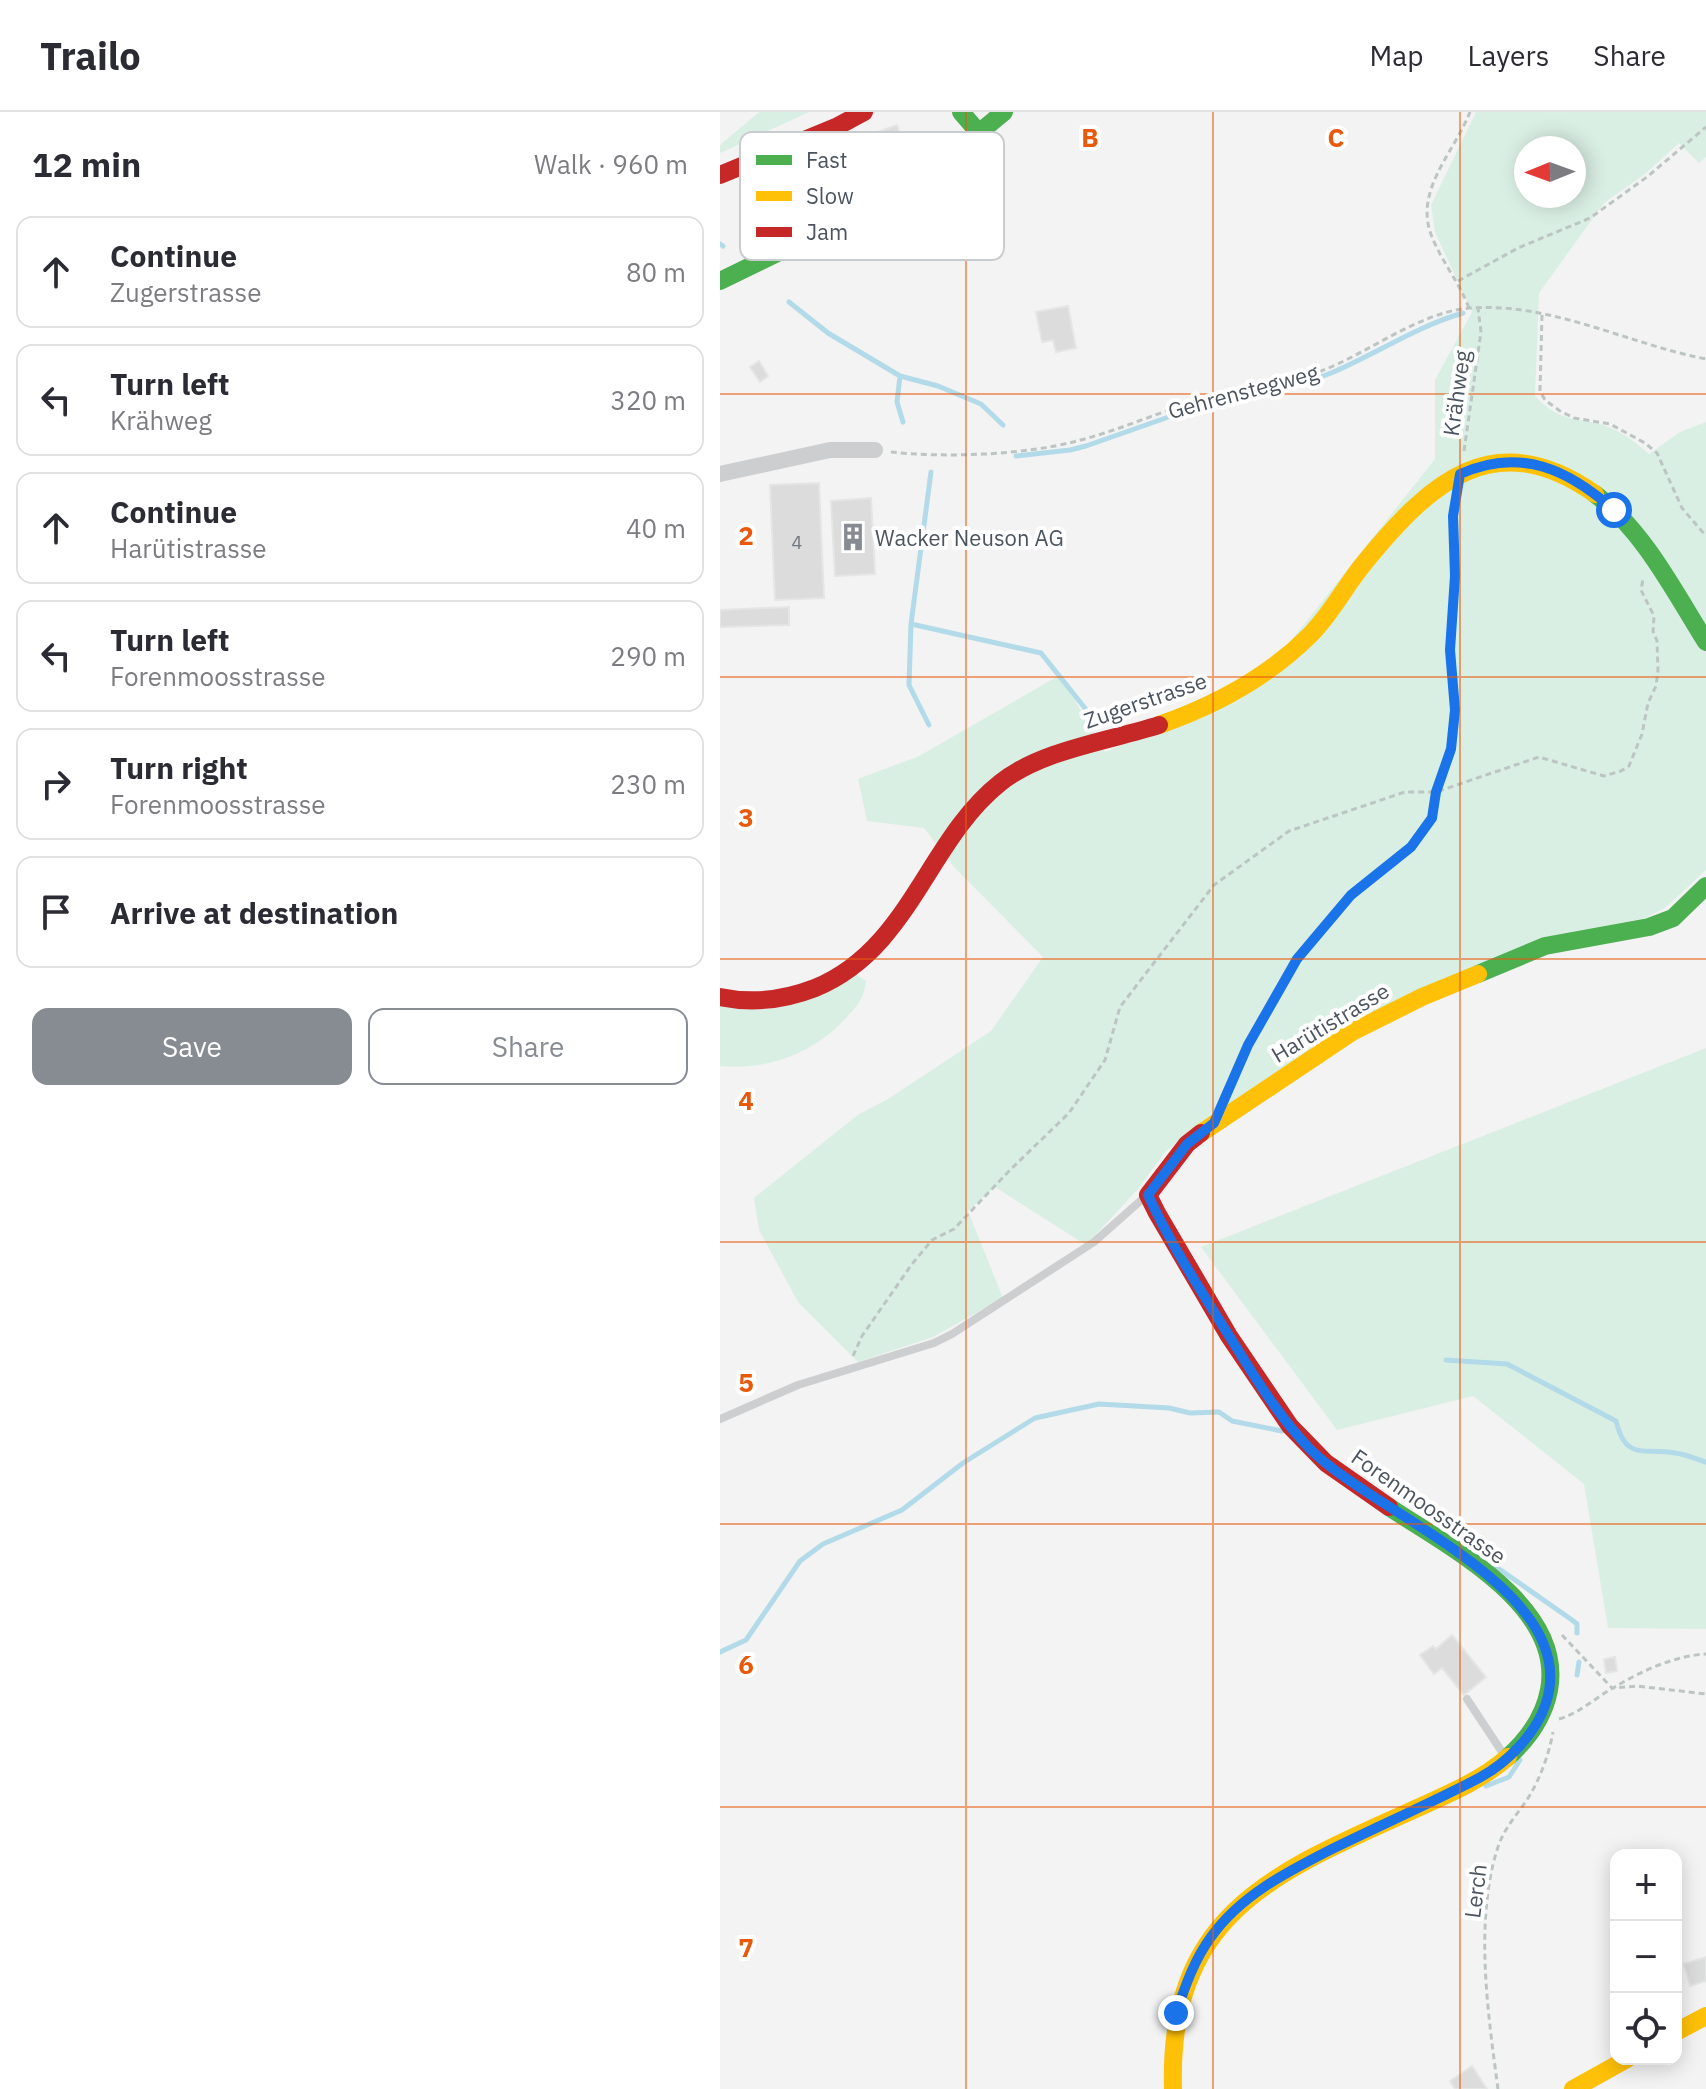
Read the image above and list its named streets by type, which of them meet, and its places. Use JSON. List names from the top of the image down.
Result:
{
  "streets": {
    "street": ["Zugerstrasse", "Harütistrasse", "Forenmoosstrasse"],
    "path": ["Gehrenstegweg", "Krähweg", "Lerch"]
  },
  "crossings": [
    ["Gehrenstegweg", "Krähweg"],
    ["Krähweg", "Zugerstrasse"],
    ["Harütistrasse", "Forenmoosstrasse"],
    ["Forenmoosstrasse", "Lerch"]
  ],
  "places": {
    "building": ["Wacker Neuson AG"]
  },
  "house_numbers": ["4"],
  "legend": ["Fast", "Slow", "Jam"],
  "north": "left",
  "page": {
    "header": "Trailo",
    "nav": ["Map", "Layers", "Share"],
    "heading": ["12 min", "Walk · 960 m"],
    "list": [
      ["Continue", "Zugerstrasse", "80 m"],
      ["Turn left", "Krähweg", "320 m"],
      ["Continue", "Harütistrasse", "40 m"],
      ["Turn left", "Forenmoosstrasse", "290 m"],
      ["Turn right", "Forenmoosstrasse", "230 m"],
      "Arrive at destination"
    ],
    "buttons": ["Save", "Share"],
    "map_buttons": ["+", "−"]
  },
  "grid": {
    "columns": ["B", "C"],
    "rows": [
      "2",
      "3",
      "4",
      "5",
      "6",
      "7"
    ]
  }
}
